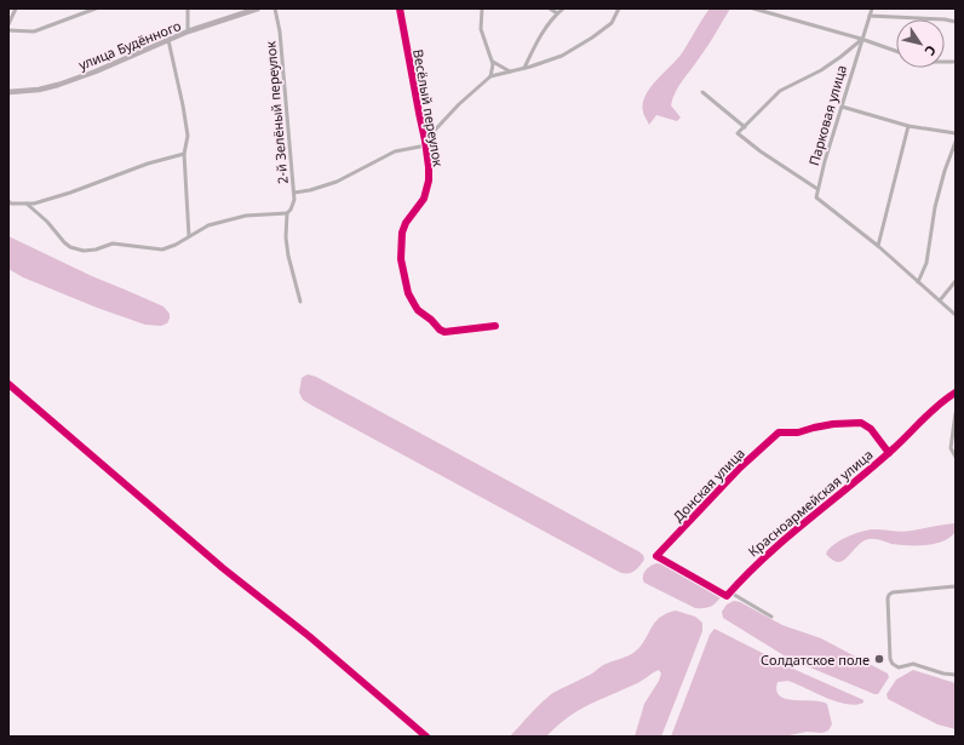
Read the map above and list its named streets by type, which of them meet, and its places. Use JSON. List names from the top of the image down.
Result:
{
  "streets": {
    "main road": ["улица Будённого"],
    "street": [
      "Весёлый переулок",
      "2-й Зелёный переулок",
      "Парковая улица",
      "Донская улица",
      "Красноармейская улица"
    ]
  },
  "crossings": [
    ["Весёлый переулок", "2-й Зелёный переулок"],
    ["Донская улица", "Красноармейская улица"]
  ],
  "places": ["Солдатское поле"],
  "north": "bottom right"
}
